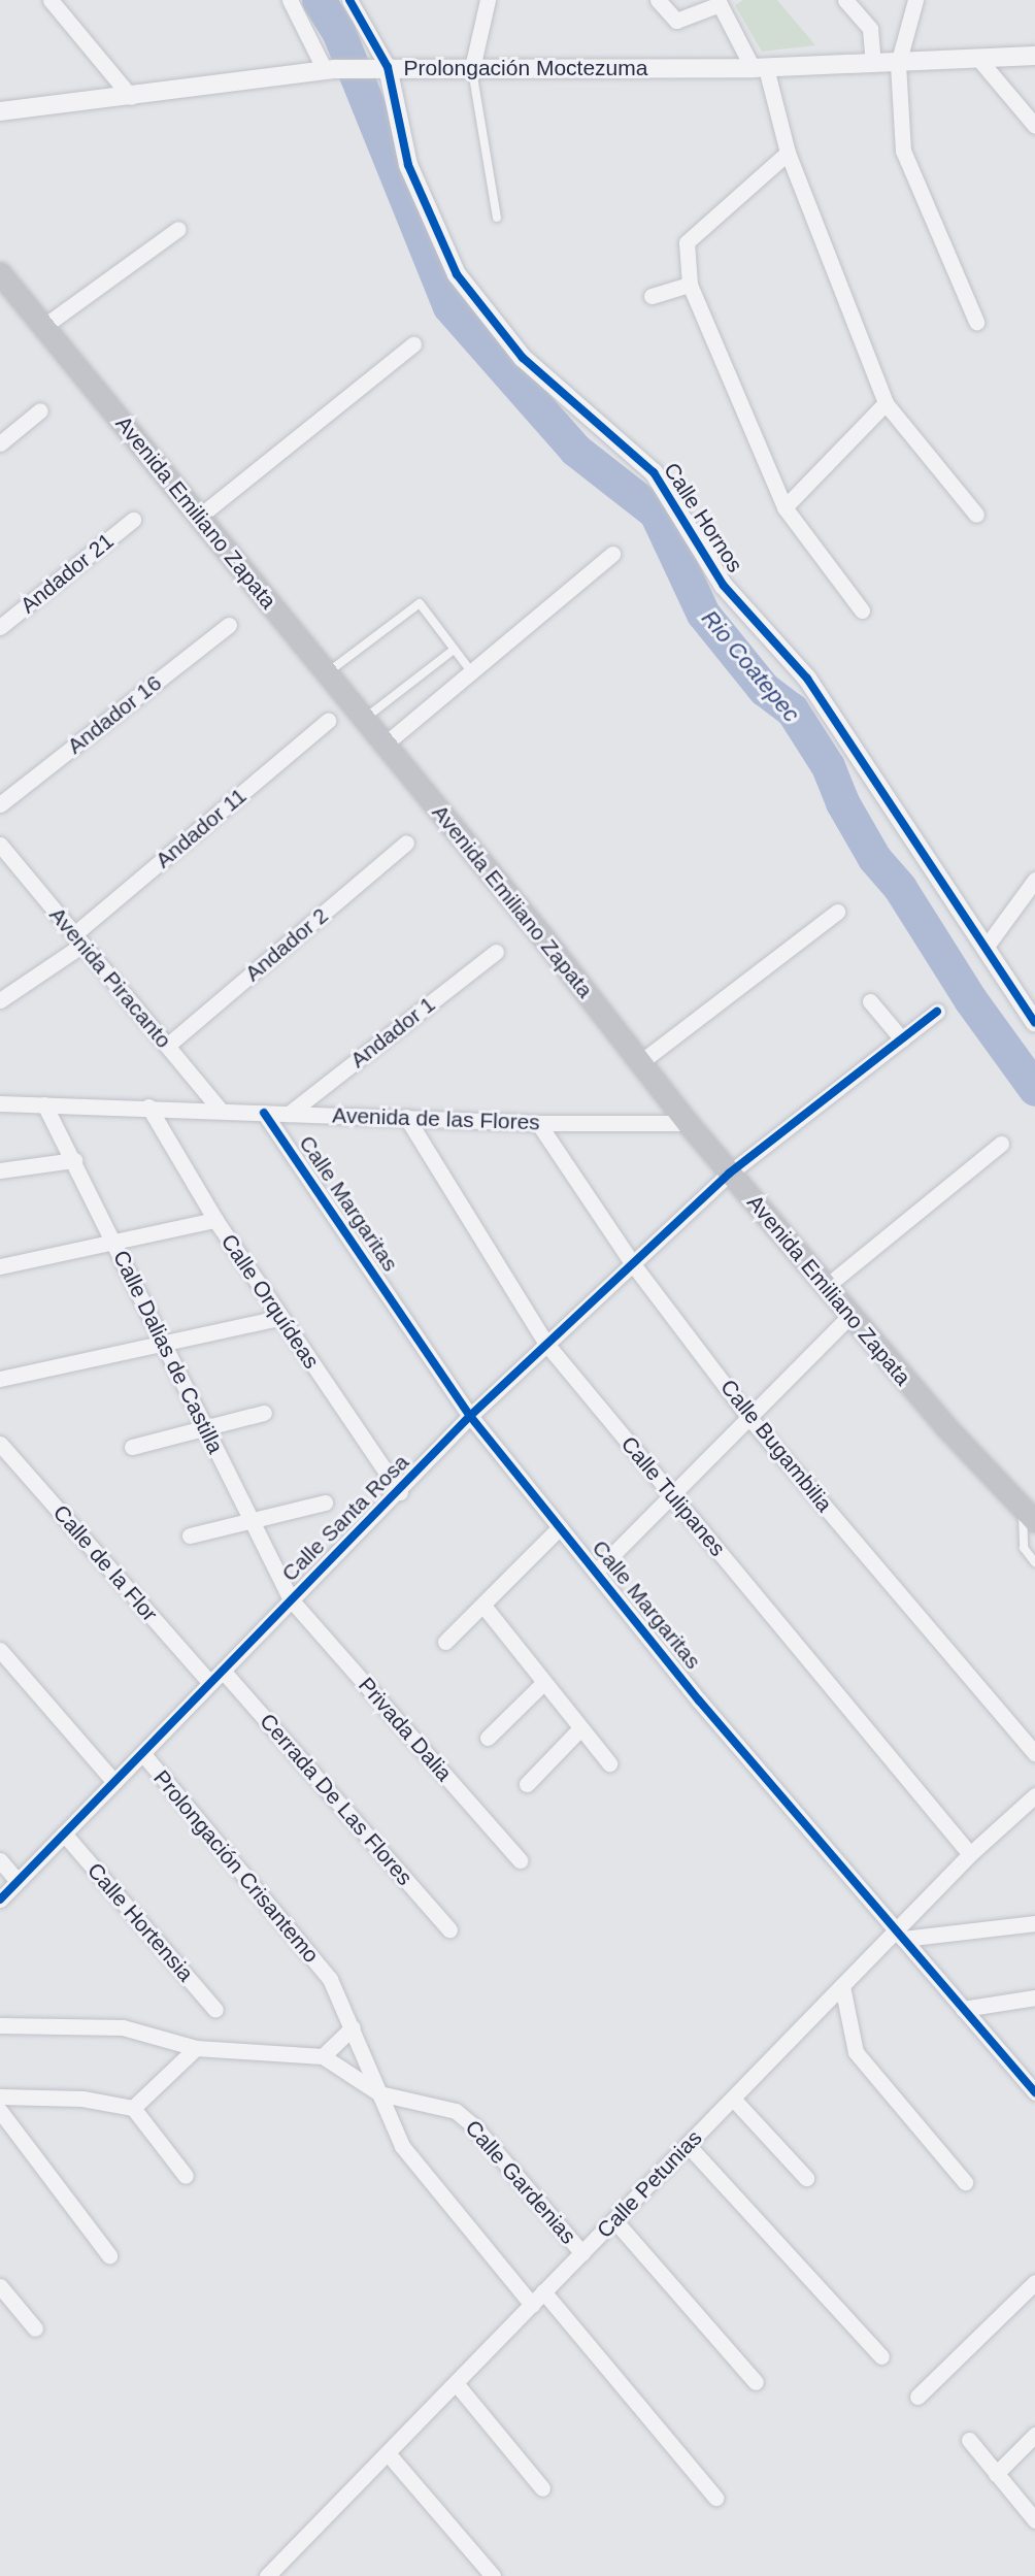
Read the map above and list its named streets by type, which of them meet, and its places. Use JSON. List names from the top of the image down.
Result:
{
  "streets": {
    "main road": ["Avenida Emiliano Zapata"],
    "street": [
      "Prolongación Moctezuma",
      "Calle Hornos",
      "Andador 21",
      "Andador 16",
      "Andador 11",
      "Andador 2",
      "Avenida Piracanto",
      "Andador 1",
      "Avenida de las Flores",
      "Calle Margaritas",
      "Calle Orquídeas",
      "Calle Dalias de Castilla",
      "Calle Bugambilia",
      "Calle Tulipanes",
      "Calle Santa Rosa",
      "Calle de la Flor",
      "Privada Dalia",
      "Cerrada De Las Flores",
      "Prolongación Crisantemo",
      "Calle Hortensia",
      "Calle Gardenias",
      "Calle Petunias"
    ]
  },
  "crossings": [
    ["Prolongación Moctezuma", "Calle Hornos"],
    ["Avenida Emiliano Zapata", "Avenida de las Flores"],
    ["Avenida Emiliano Zapata", "Calle Santa Rosa"],
    ["Andador 11", "Avenida Piracanto"],
    ["Andador 2", "Avenida Piracanto"],
    ["Avenida Piracanto", "Avenida de las Flores"],
    ["Andador 1", "Avenida de las Flores"],
    ["Avenida de las Flores", "Calle Margaritas"],
    ["Avenida de las Flores", "Calle Orquídeas"],
    ["Avenida de las Flores", "Calle Dalias de Castilla"],
    ["Avenida de las Flores", "Calle Bugambilia"],
    ["Avenida de las Flores", "Calle Tulipanes"],
    ["Calle Margaritas", "Calle Santa Rosa"],
    ["Calle Margaritas", "Calle Petunias"],
    ["Calle Orquídeas", "Calle Santa Rosa"],
    ["Calle Dalias de Castilla", "Calle Santa Rosa"],
    ["Calle Dalias de Castilla", "Privada Dalia"],
    ["Calle Bugambilia", "Calle Santa Rosa"],
    ["Calle Tulipanes", "Calle Santa Rosa"],
    ["Calle Tulipanes", "Calle Petunias"],
    ["Calle Santa Rosa", "Calle de la Flor"],
    ["Calle Santa Rosa", "Privada Dalia"],
    ["Calle Santa Rosa", "Cerrada De Las Flores"],
    ["Calle Santa Rosa", "Prolongación Crisantemo"],
    ["Calle Santa Rosa", "Calle Hortensia"],
    ["Prolongación Crisantemo", "Calle Gardenias"],
    ["Prolongación Crisantemo", "Calle Petunias"],
    ["Calle Gardenias", "Calle Petunias"]
  ],
  "water": ["Rio Coatepec"]
}
